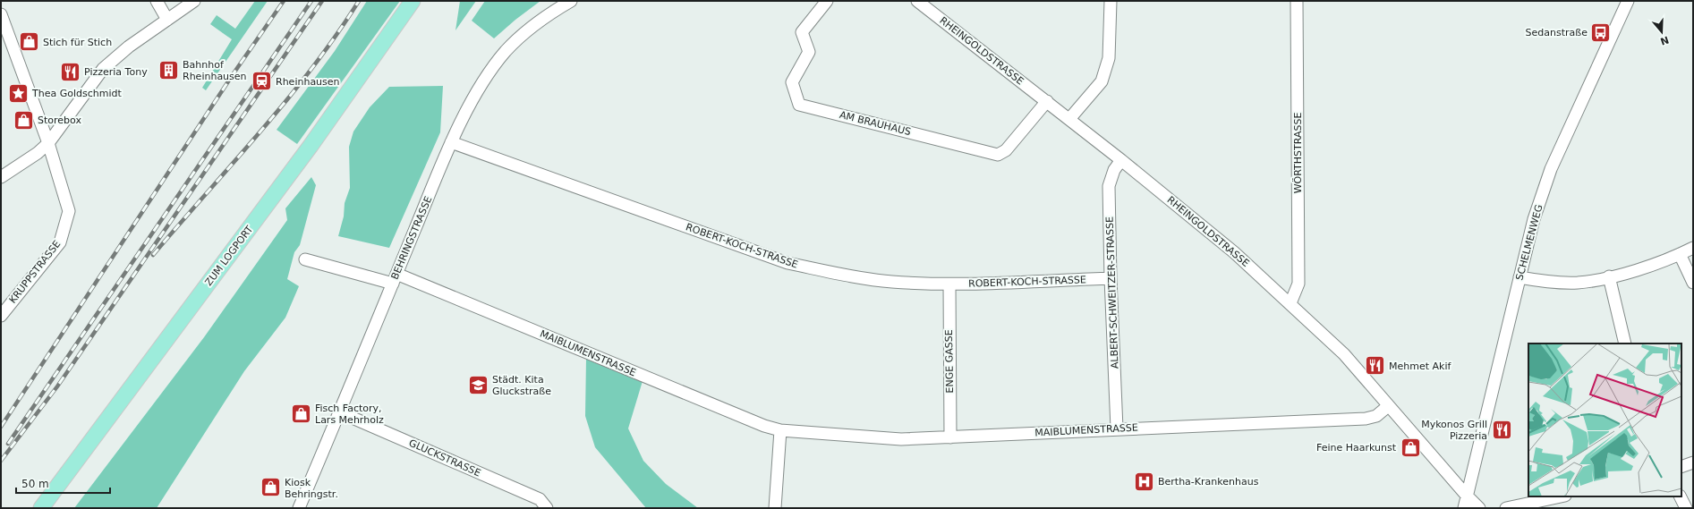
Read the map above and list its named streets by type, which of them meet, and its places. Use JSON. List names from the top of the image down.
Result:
{
  "streets": {
    "main road": ["ZUM LOGPORT"],
    "street": [
      "RHEINGOLDSTRASSE",
      "AM BRAUHAUS",
      "WÖRTHSTRASSE",
      "BEHRINGSTRASSE",
      "SCHELMENWEG",
      "ROBERT-KOCH-STRASSE",
      "KRUPPSTRASSE",
      "ALBERT-SCHWEITZER-STRASSE",
      "MAIBLUMENSTRASSE",
      "ENGE GASSE",
      "GLUCKSTRASSE"
    ]
  },
  "crossings": [
    ["RHEINGOLDSTRASSE", "AM BRAUHAUS"],
    ["RHEINGOLDSTRASSE", "WÖRTHSTRASSE"],
    ["RHEINGOLDSTRASSE", "SCHELMENWEG"],
    ["RHEINGOLDSTRASSE", "ALBERT-SCHWEITZER-STRASSE"],
    ["RHEINGOLDSTRASSE", "MAIBLUMENSTRASSE"],
    ["BEHRINGSTRASSE", "ROBERT-KOCH-STRASSE"],
    ["BEHRINGSTRASSE", "MAIBLUMENSTRASSE"],
    ["BEHRINGSTRASSE", "GLUCKSTRASSE"],
    ["ROBERT-KOCH-STRASSE", "ALBERT-SCHWEITZER-STRASSE"],
    ["ROBERT-KOCH-STRASSE", "ENGE GASSE"],
    ["ALBERT-SCHWEITZER-STRASSE", "MAIBLUMENSTRASSE"],
    ["MAIBLUMENSTRASSE", "ENGE GASSE"]
  ],
  "places": {
    "bus stop": ["Sedanstraße"],
    "shop": [
      "Stich für Stich",
      "Storebox",
      "Fisch Factory, Lars Mehrholz",
      "Feine Haarkunst",
      "Kiosk Behringstr."
    ],
    "building": ["Bahnhof Rheinhausen"],
    "restaurant": ["Pizzeria Tony", "Mehmet Akif", "Mykonos Grill Pizzeria"],
    "station": ["Rheinhausen"],
    "place": ["Thea Goldschmidt"],
    "school or university": ["Städt. Kita Gluckstraße"],
    "hospital": ["Bertha-Krankenhaus"]
  },
  "scale_bar": "50 m",
  "north": "bottom"
}
